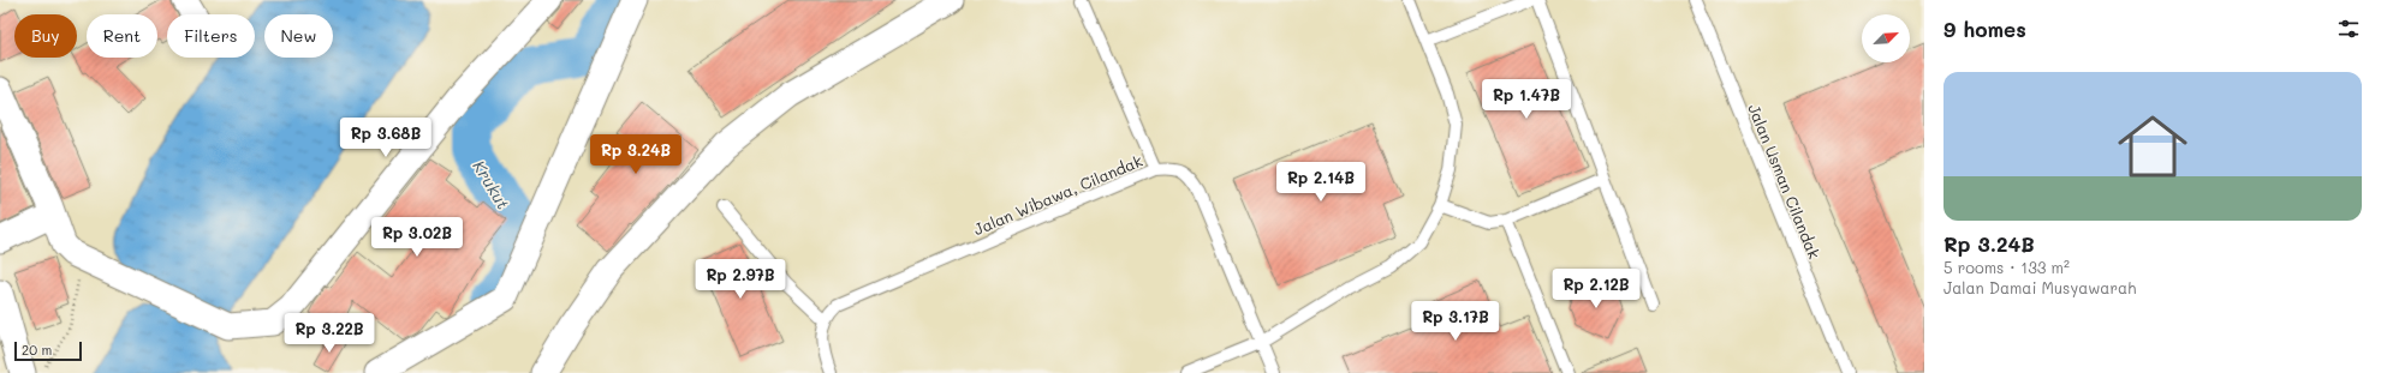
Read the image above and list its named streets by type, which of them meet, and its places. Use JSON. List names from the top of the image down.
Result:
{
  "streets": {
    "lane": ["Jalan Usman Cilandak", "Jalan Wibawa, Cilandak"]
  },
  "water": ["Krukut"],
  "scale_bar": "20 m",
  "north": "top right",
  "page": {
    "heading": "9 homes",
    "chip": [
      "Buy",
      "Rent",
      "Filters",
      "New"
    ],
    "list": [
      {
        "name": "Rp 3.24B",
        "note": "5 rooms · 133 m² · Jalan Damai Musyawarah"
      }
    ],
    "price": [
      "Rp 1.47B",
      "Rp 3.68B",
      "Rp 3.24B",
      "Rp 2.14B",
      "Rp 3.02B",
      "Rp 2.97B",
      "Rp 2.12B",
      "Rp 3.17B",
      "Rp 3.22B"
    ],
    "scale": "20 m"
  }
}
